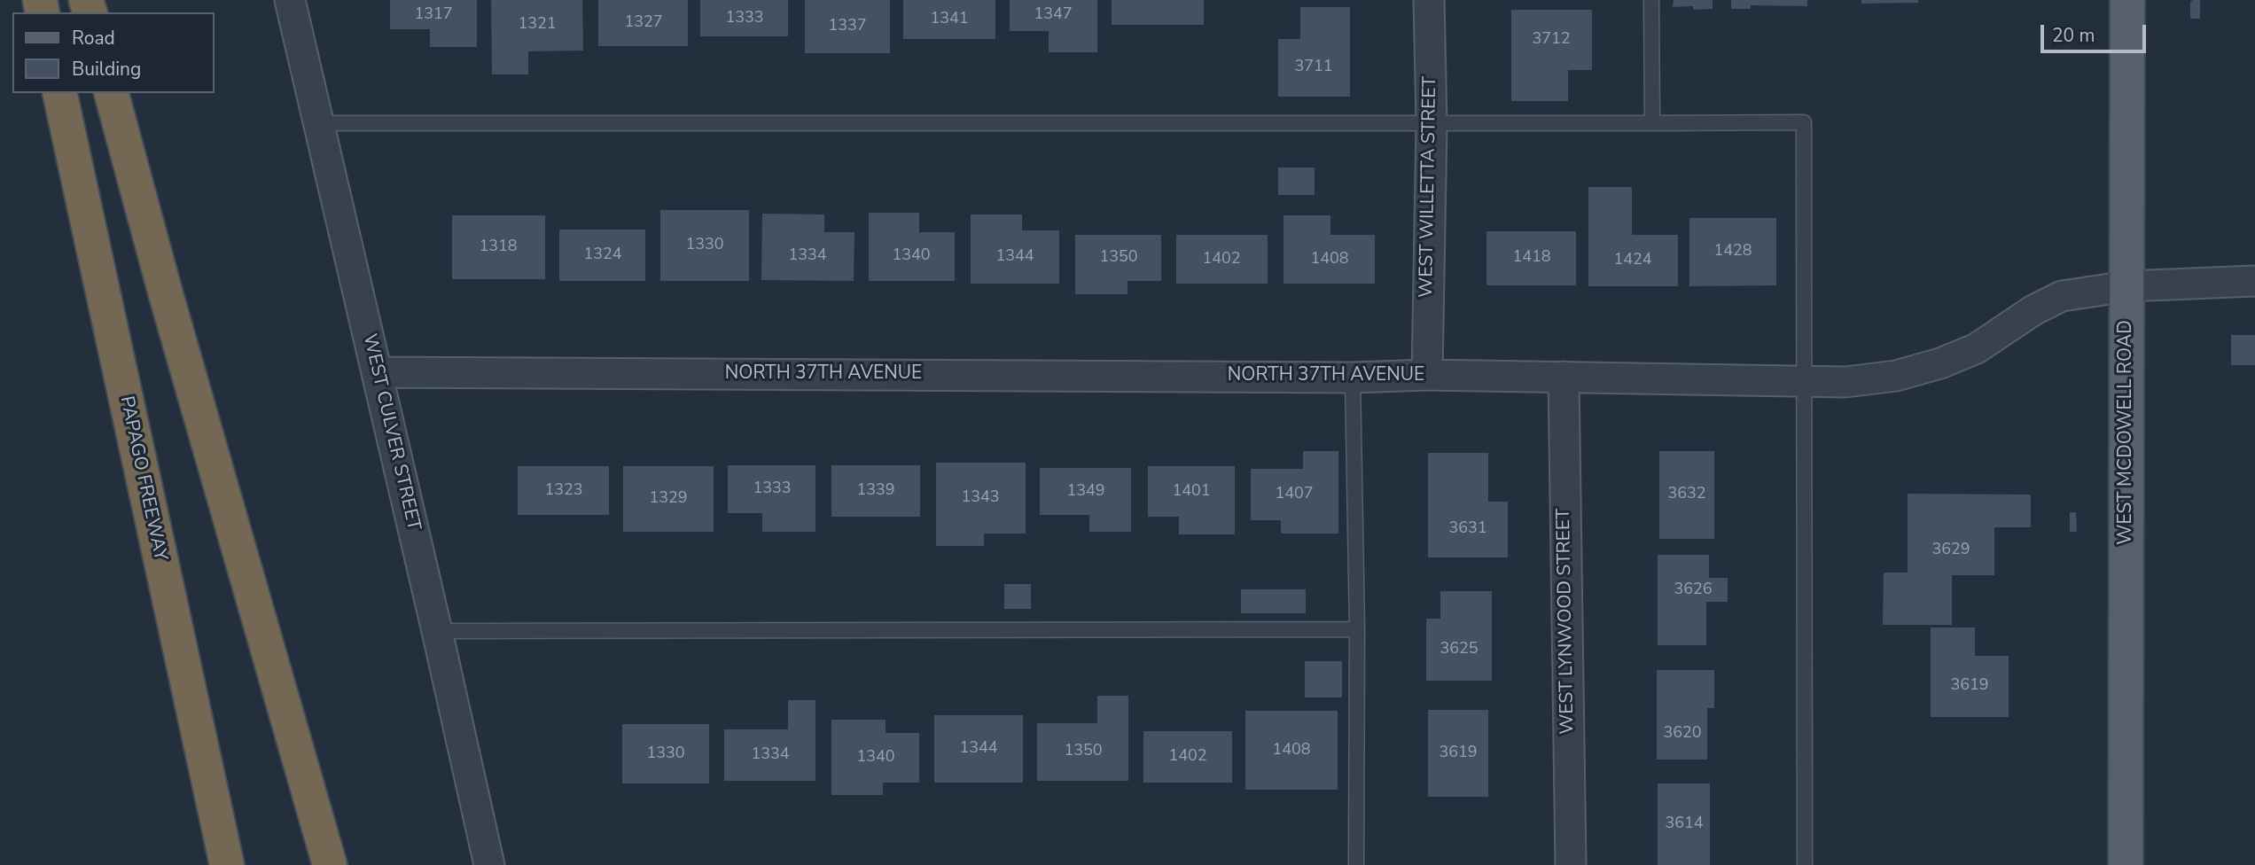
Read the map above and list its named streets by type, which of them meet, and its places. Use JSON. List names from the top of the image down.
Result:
{
  "streets": {
    "highway": ["PAPAGO FREEWAY"],
    "main road": ["WEST MCDOWELL ROAD"],
    "street": [
      "WEST WILLETTA STREET",
      "NORTH 37TH AVENUE",
      "WEST CULVER STREET",
      "WEST LYNWOOD STREET"
    ]
  },
  "crossings": [
    ["WEST WILLETTA STREET", "NORTH 37TH AVENUE"],
    ["NORTH 37TH AVENUE", "WEST CULVER STREET"],
    ["NORTH 37TH AVENUE", "WEST MCDOWELL ROAD"],
    ["NORTH 37TH AVENUE", "WEST LYNWOOD STREET"]
  ],
  "house_numbers": [
    "1317",
    "1347",
    "1333",
    "1341",
    "1327",
    "1321",
    "1337",
    "3712",
    "3711",
    "1330",
    "1318",
    "1428",
    "1324",
    "1334",
    "1340",
    "1344",
    "1350",
    "1418",
    "1402",
    "1408",
    "1424",
    "1333",
    "1323",
    "1339",
    "1349",
    "1401",
    "1407",
    "3632",
    "1343",
    "1329",
    "3631",
    "3629",
    "3626",
    "3625",
    "3619",
    "3620",
    "1344",
    "1408",
    "1350",
    "3619",
    "1330",
    "1334",
    "1402",
    "1340",
    "3614"
  ],
  "legend": ["Road", "Building"],
  "scale_bar": "20 m"
}
